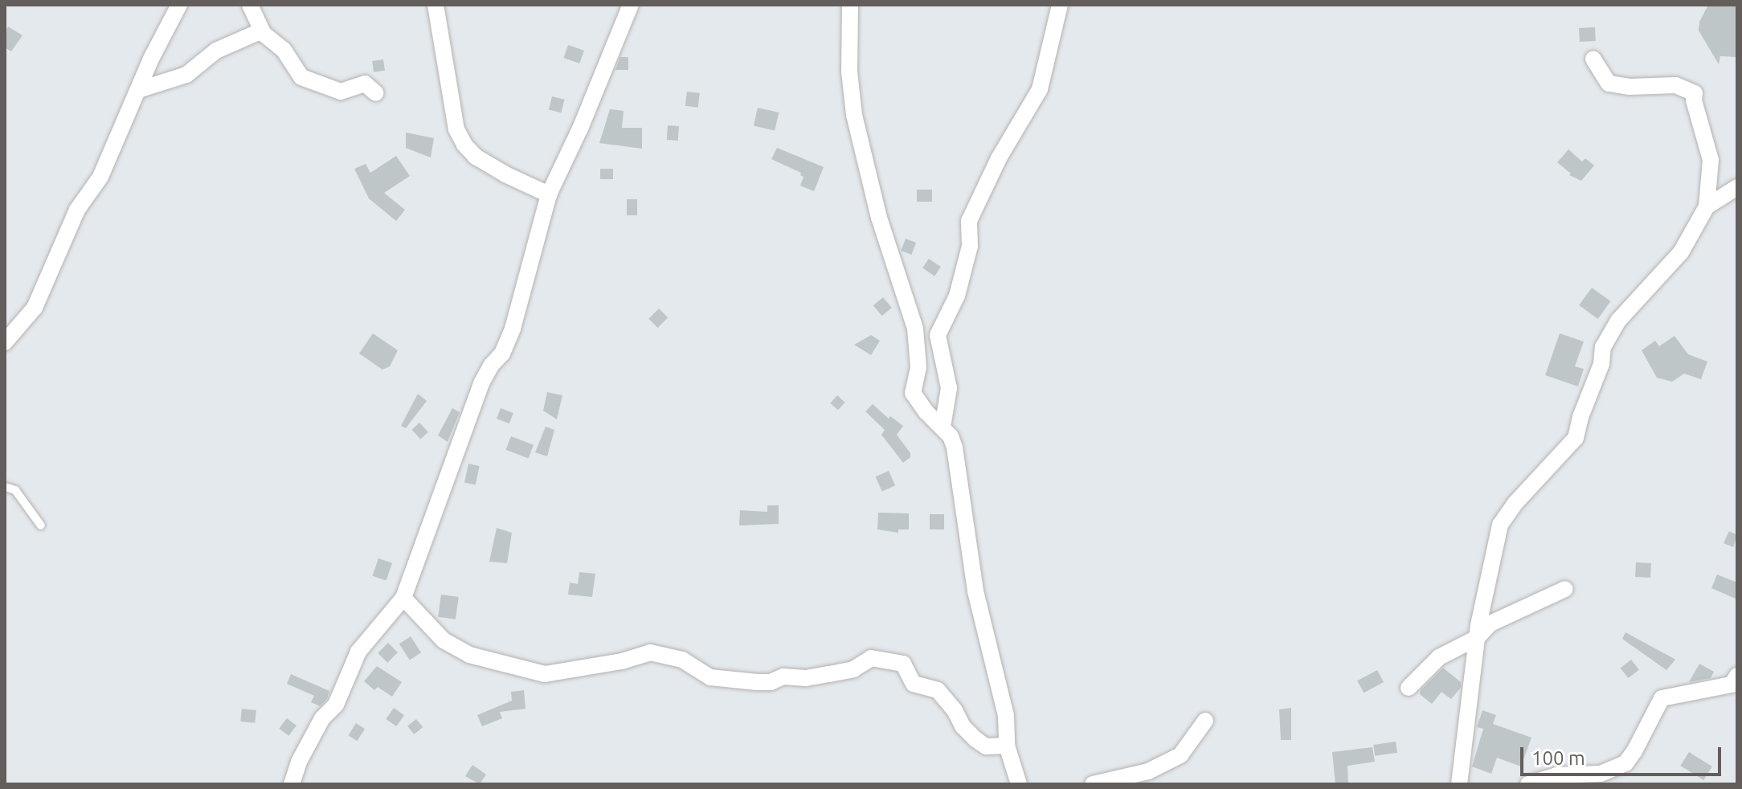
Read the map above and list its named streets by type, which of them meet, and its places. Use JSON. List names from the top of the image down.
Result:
{
  "scale_bar": "100 m"
}
